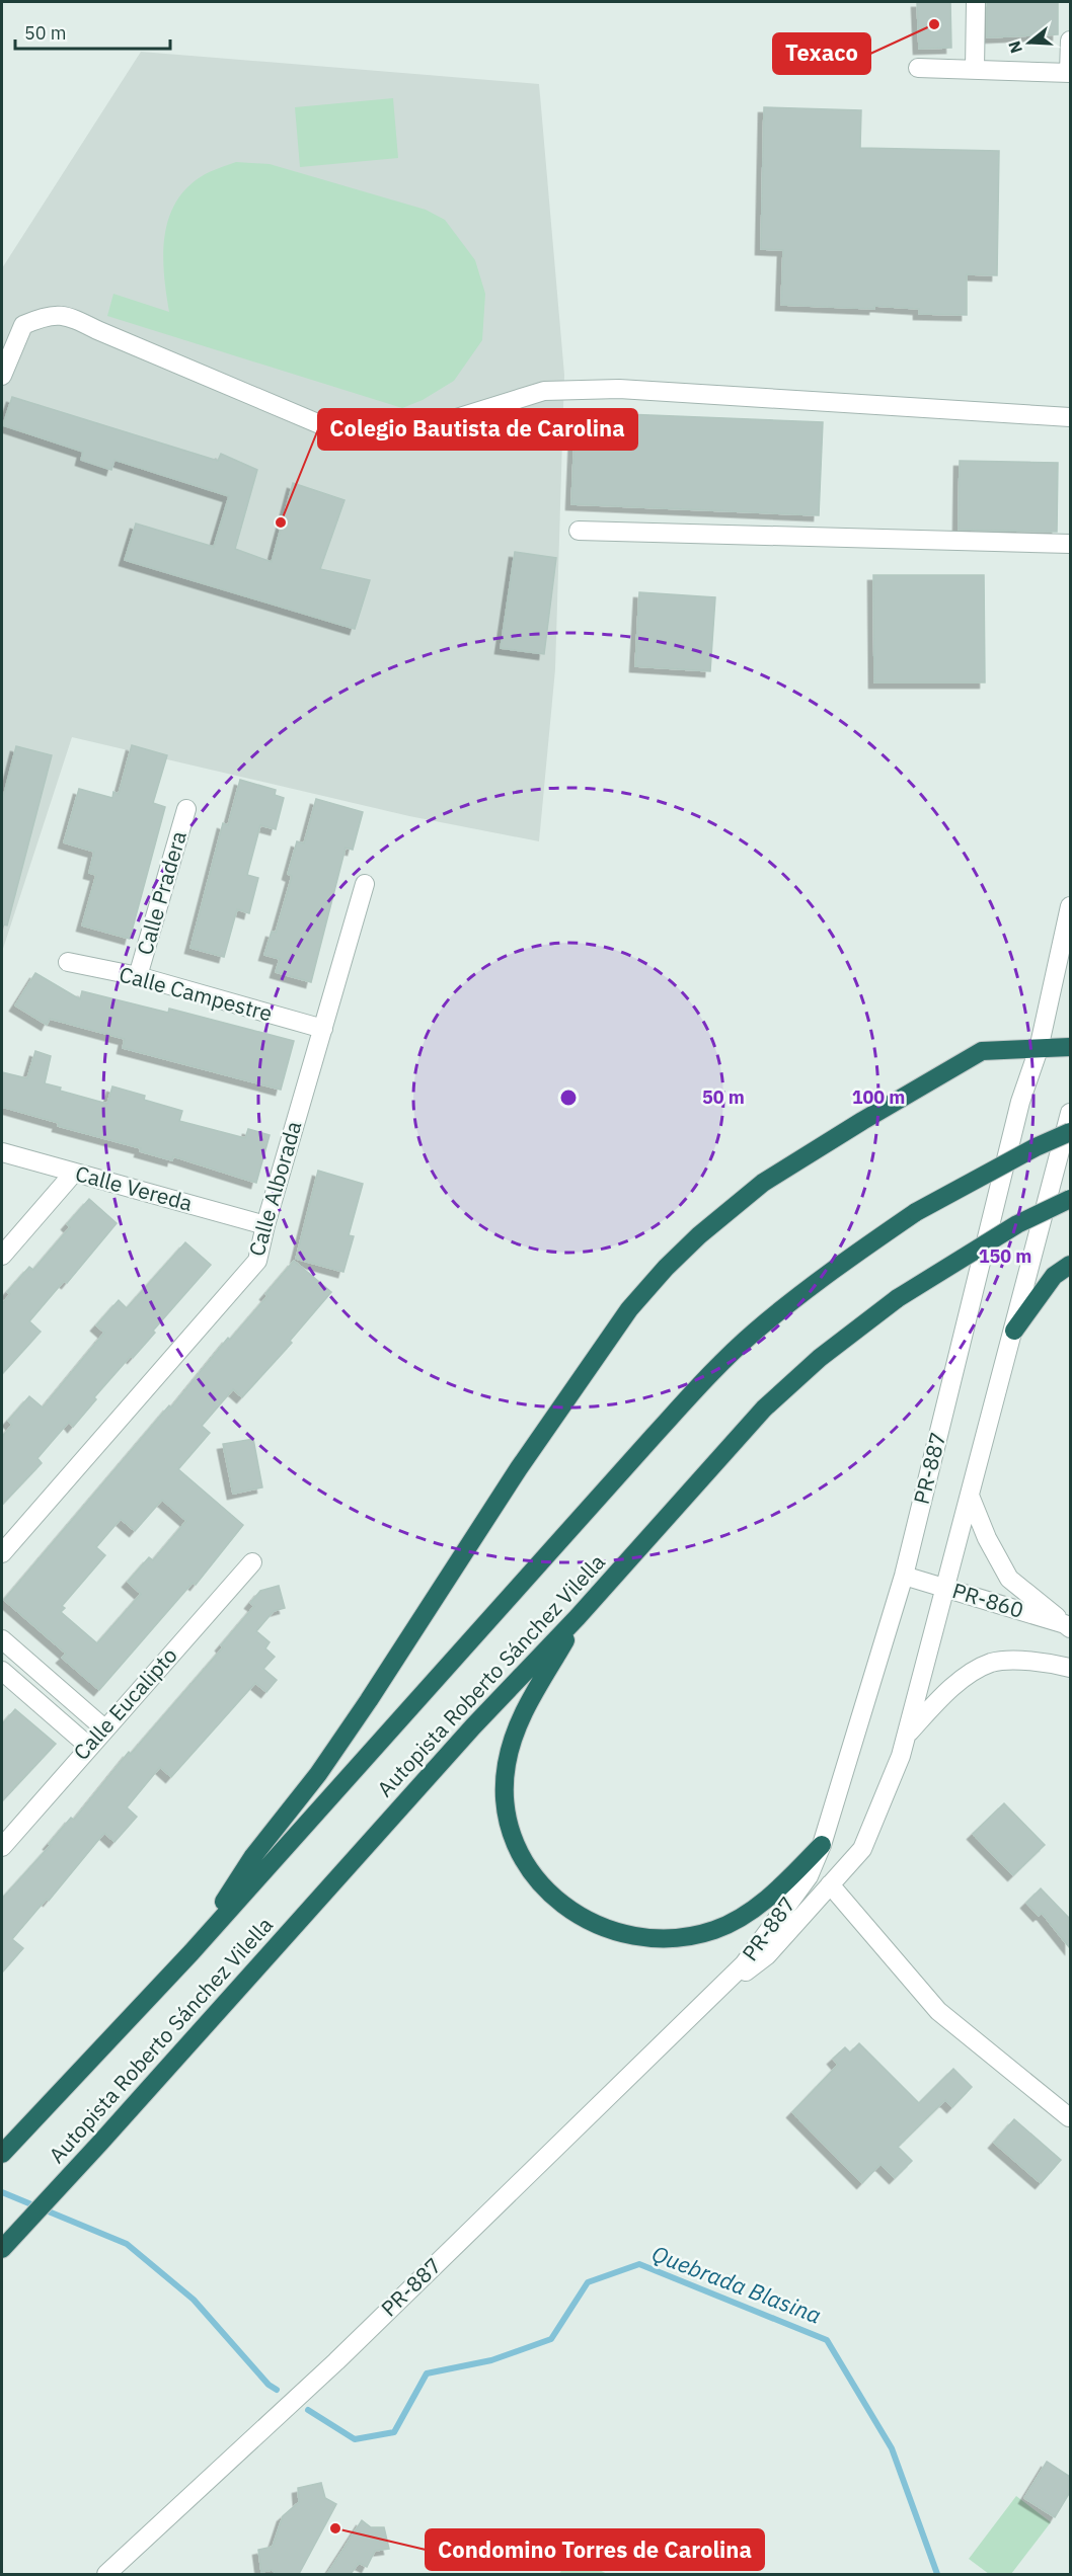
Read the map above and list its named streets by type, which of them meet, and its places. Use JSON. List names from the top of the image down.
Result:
{
  "streets": {
    "highway": ["Autopista Roberto Sánchez Vilella"],
    "street": [
      "Calle Pradera",
      "Calle Campestre",
      "Calle Vereda",
      "Calle Alborada",
      "PR-887",
      "PR-860",
      "Calle Eucalipto"
    ]
  },
  "crossings": [
    ["Calle Pradera", "Calle Campestre"],
    ["Calle Campestre", "Calle Alborada"],
    ["Calle Vereda", "Calle Alborada"],
    ["PR-887", "PR-860"]
  ],
  "water": ["Quebrada Blasina"],
  "places": ["Texaco", "Colegio Bautista de Carolina", "Condomino Torres de Carolina"],
  "scale_bar": "50 m",
  "north": "left",
  "rings": ["50 m", "100 m", "150 m"]
}
